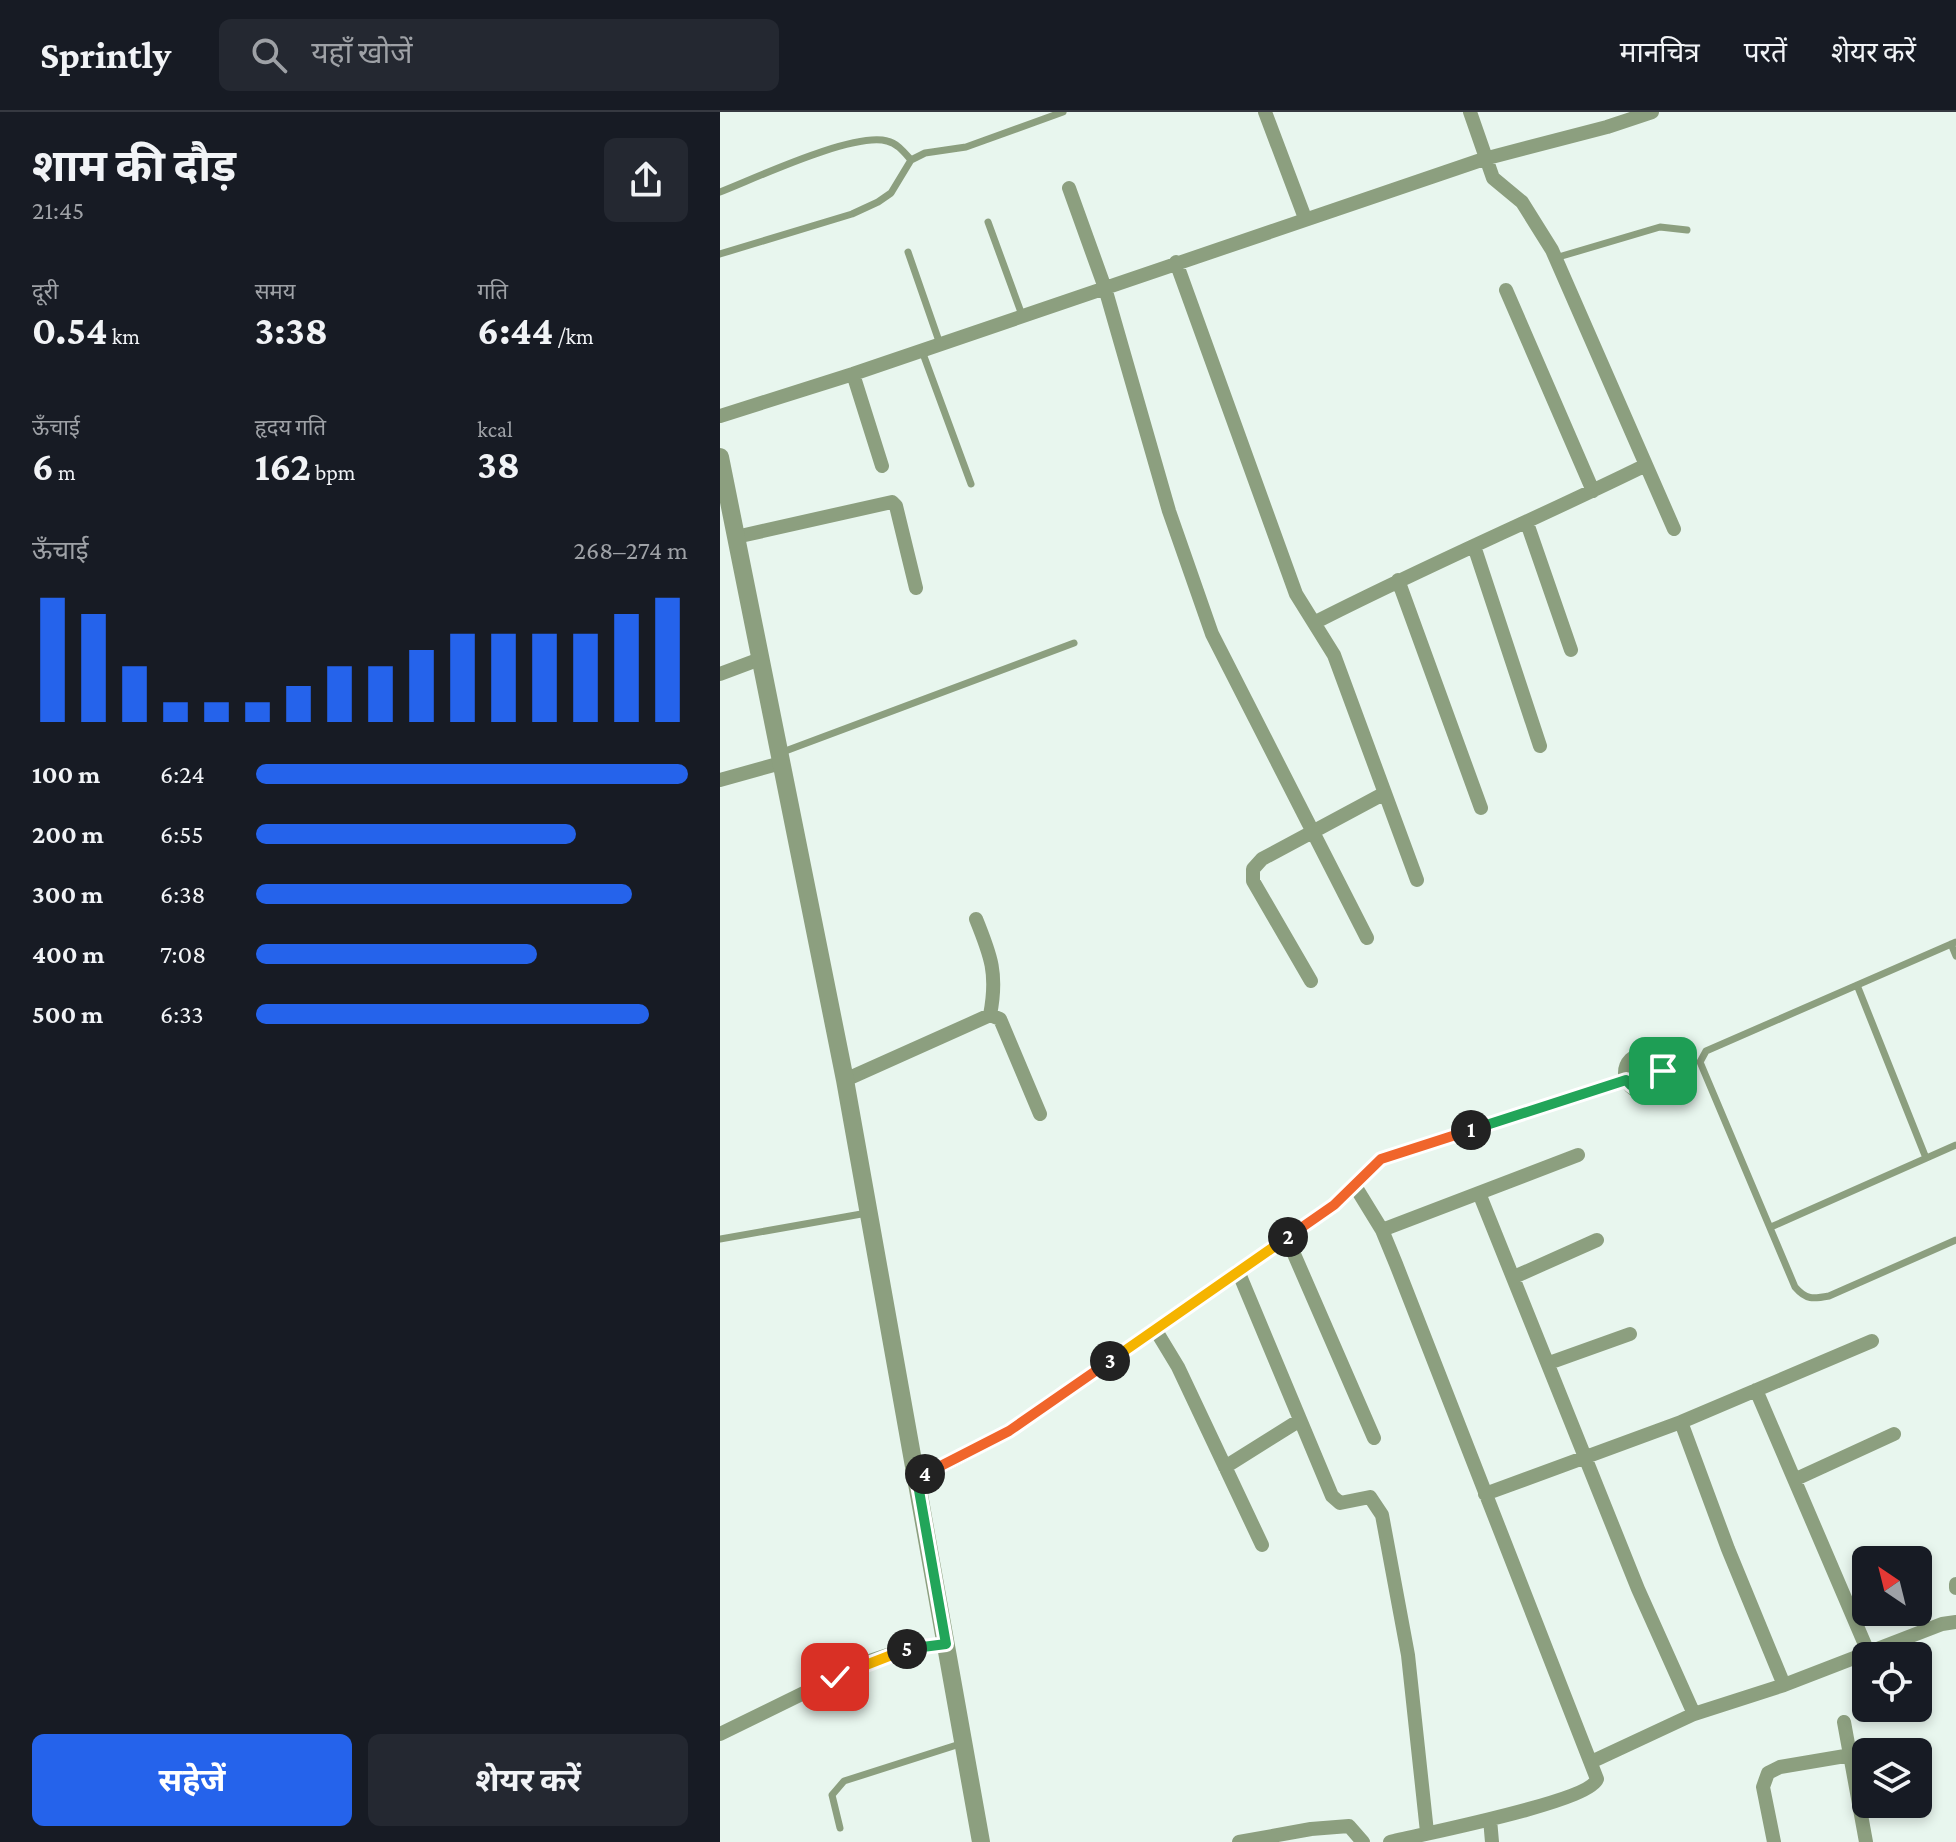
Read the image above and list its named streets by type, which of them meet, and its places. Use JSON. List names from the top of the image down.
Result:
{
  "north": "top left",
  "page": {
    "header": "Sprintly",
    "search": "यहाँ खोजें",
    "nav": ["मानचित्र", "परतें", "शेयर करें"],
    "heading": ["शाम की दौड़", "21:45"],
    "stats": [
      ["दूरी", "0.54 km"],
      ["समय", "3:38"],
      ["गति", "6:44 /km"],
      ["ऊँचाई", "6 m"],
      ["हृदय गति", "162 bpm"],
      ["kcal", "38"]
    ],
    "chart": ["ऊँचाई", "268–274 m"],
    "list": [
      {
        "name": "100 m",
        "note": "6:24"
      },
      {
        "name": "200 m",
        "note": "6:55"
      },
      {
        "name": "300 m",
        "note": "6:38"
      },
      {
        "name": "400 m",
        "note": "7:08"
      },
      {
        "name": "500 m",
        "note": "6:33"
      }
    ],
    "pins": [
      "1",
      "2",
      "3",
      "4",
      "5"
    ],
    "buttons": ["सहेजें", "शेयर करें"]
  }
}
